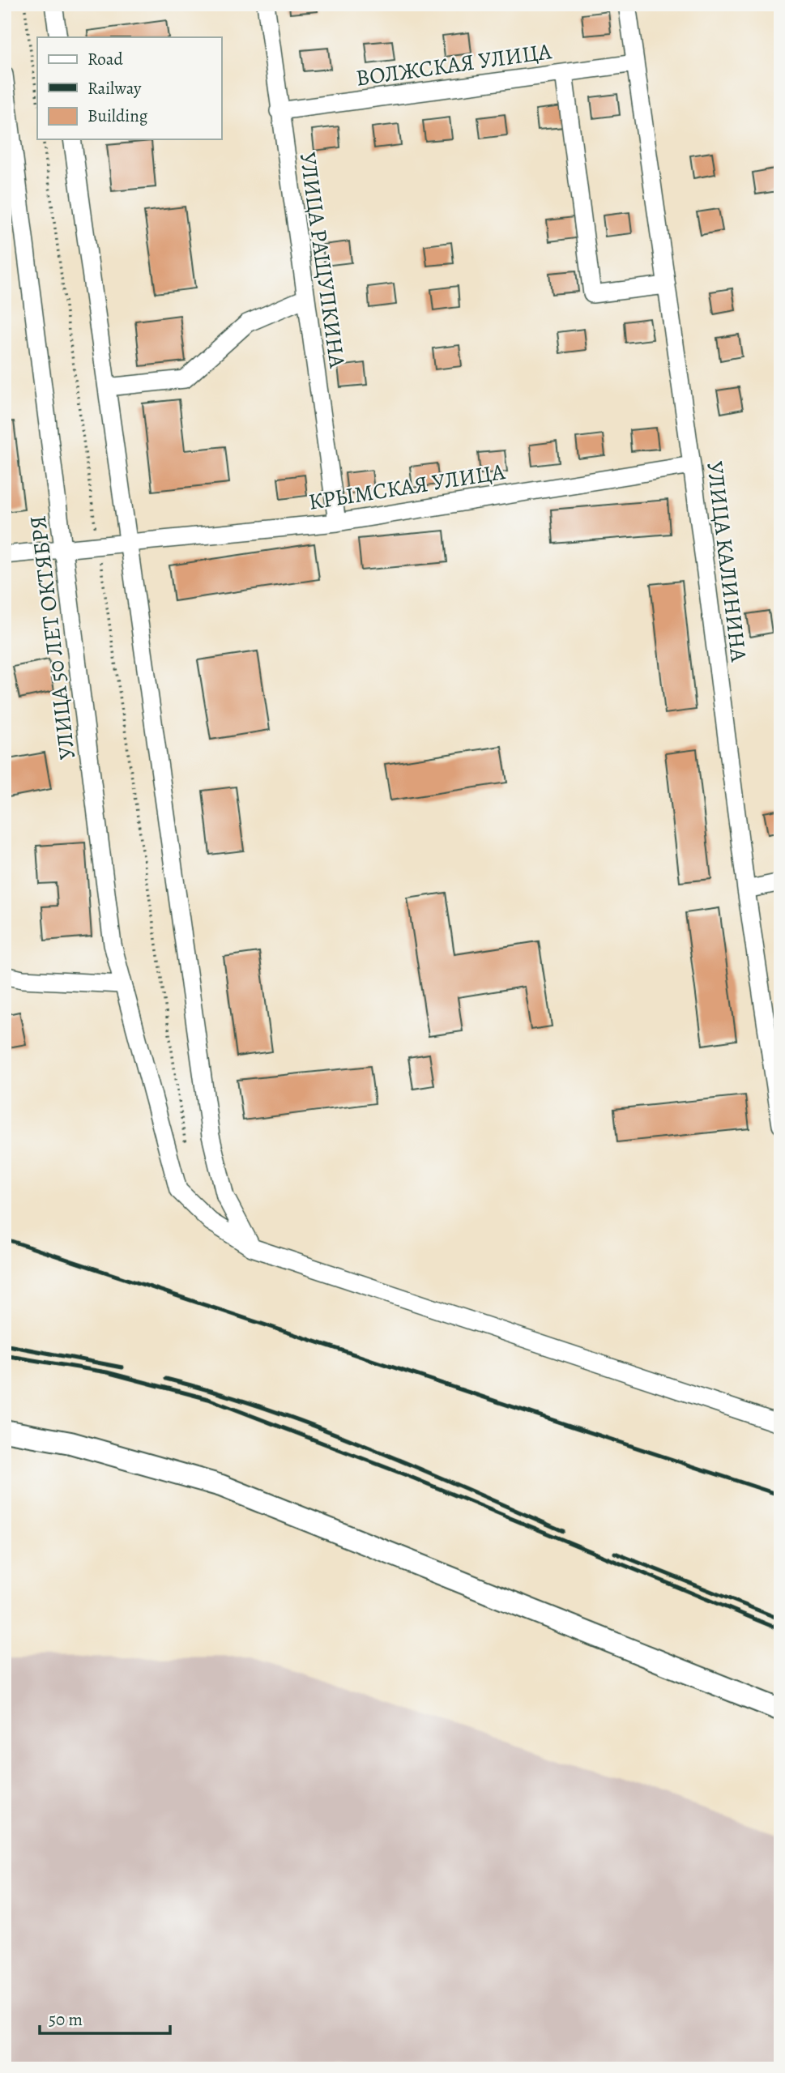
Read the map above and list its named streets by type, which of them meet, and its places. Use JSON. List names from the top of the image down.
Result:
{
  "streets": {
    "street": [
      "ВОЛЖСКАЯ УЛИЦА",
      "УЛИЦА РАЩУПКИНА",
      "КРЫМСКАЯ УЛИЦА",
      "УЛИЦА КАЛИНИНА",
      "УЛИЦА 50 ЛЕТ ОКТЯБРЯ"
    ]
  },
  "crossings": [
    ["ВОЛЖСКАЯ УЛИЦА", "УЛИЦА РАЩУПКИНА"],
    ["ВОЛЖСКАЯ УЛИЦА", "УЛИЦА КАЛИНИНА"],
    ["УЛИЦА РАЩУПКИНА", "КРЫМСКАЯ УЛИЦА"],
    ["КРЫМСКАЯ УЛИЦА", "УЛИЦА КАЛИНИНА"],
    ["КРЫМСКАЯ УЛИЦА", "УЛИЦА 50 ЛЕТ ОКТЯБРЯ"]
  ],
  "legend": ["Road", "Railway", "Building"],
  "scale_bar": "50 m"
}
